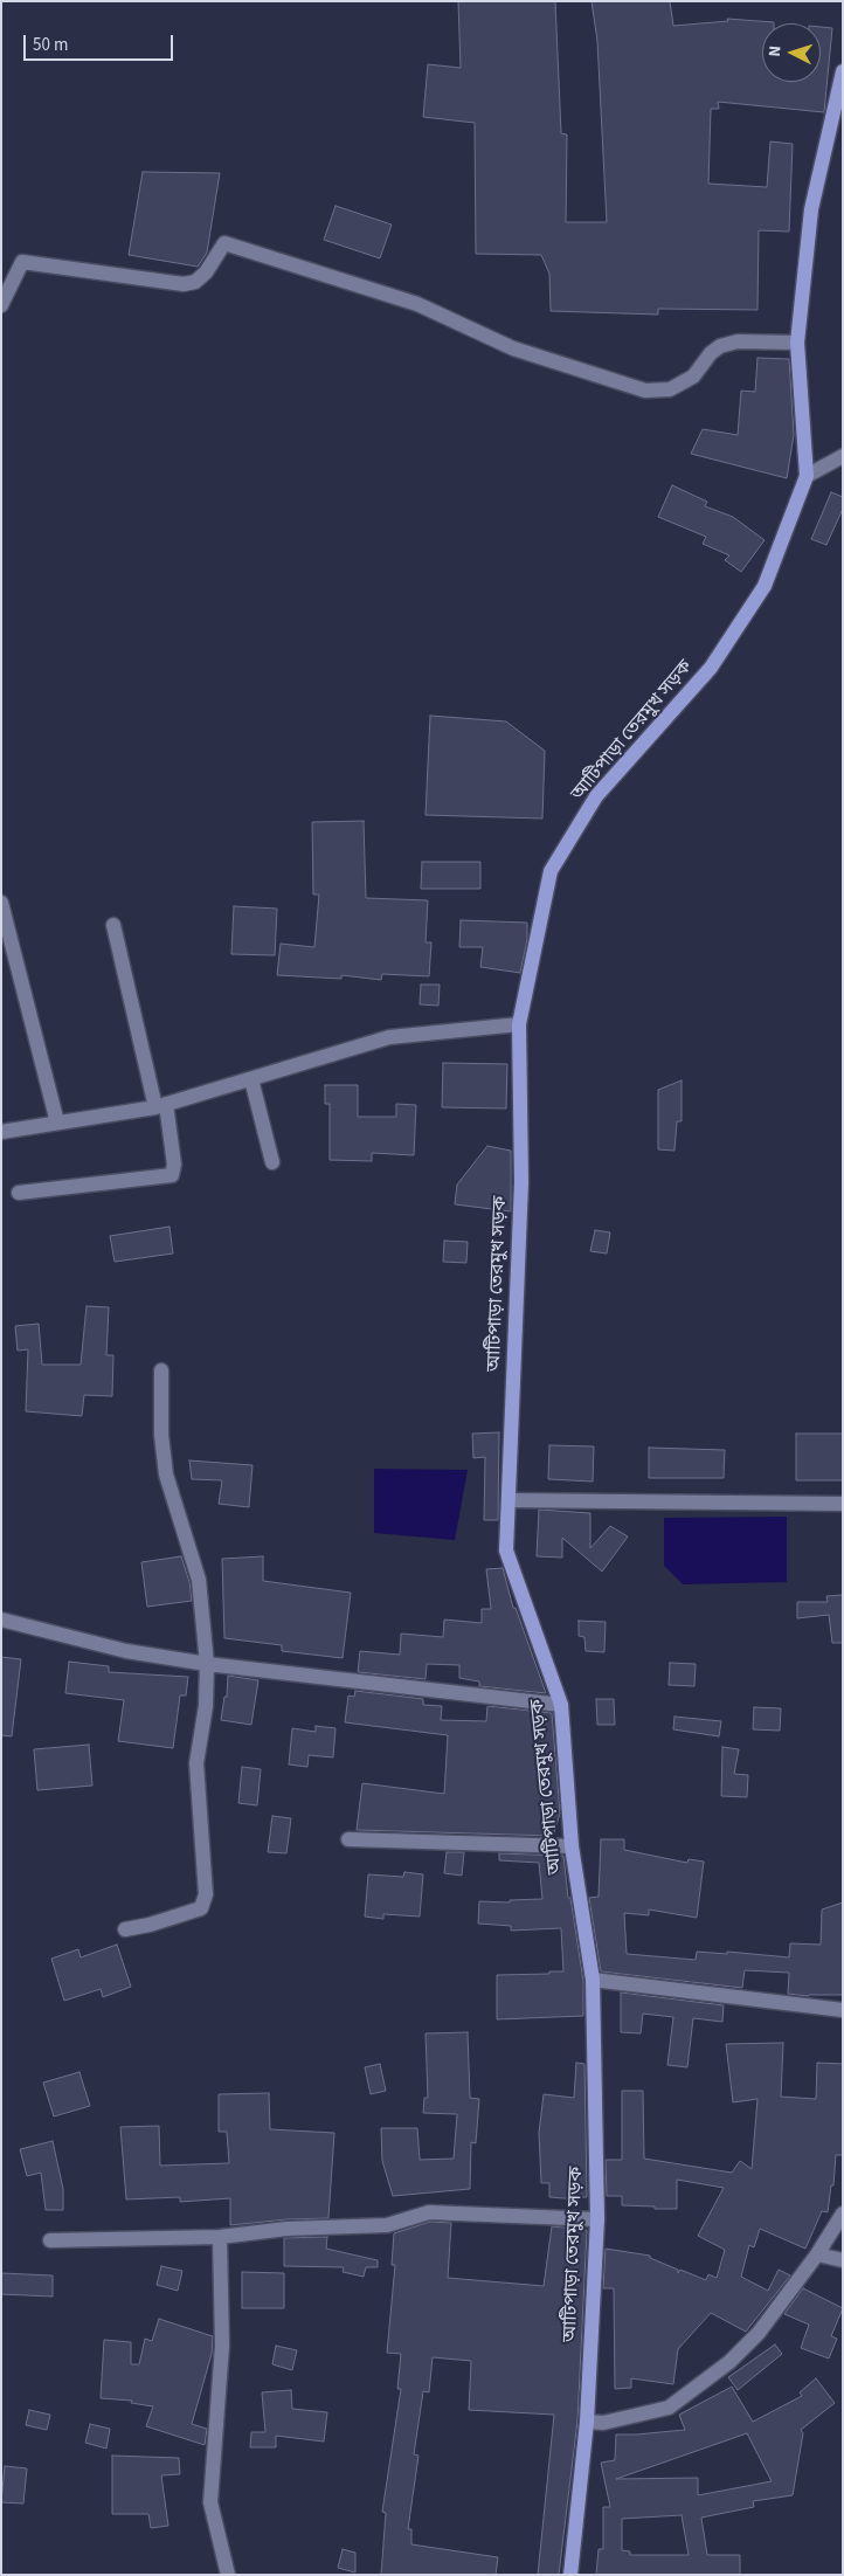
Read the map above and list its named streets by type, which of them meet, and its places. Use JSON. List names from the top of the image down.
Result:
{
  "streets": {
    "main road": ["আটিপাড়া তেরমুখ সড়ক"]
  },
  "scale_bar": "50 m",
  "north": "left"
}
